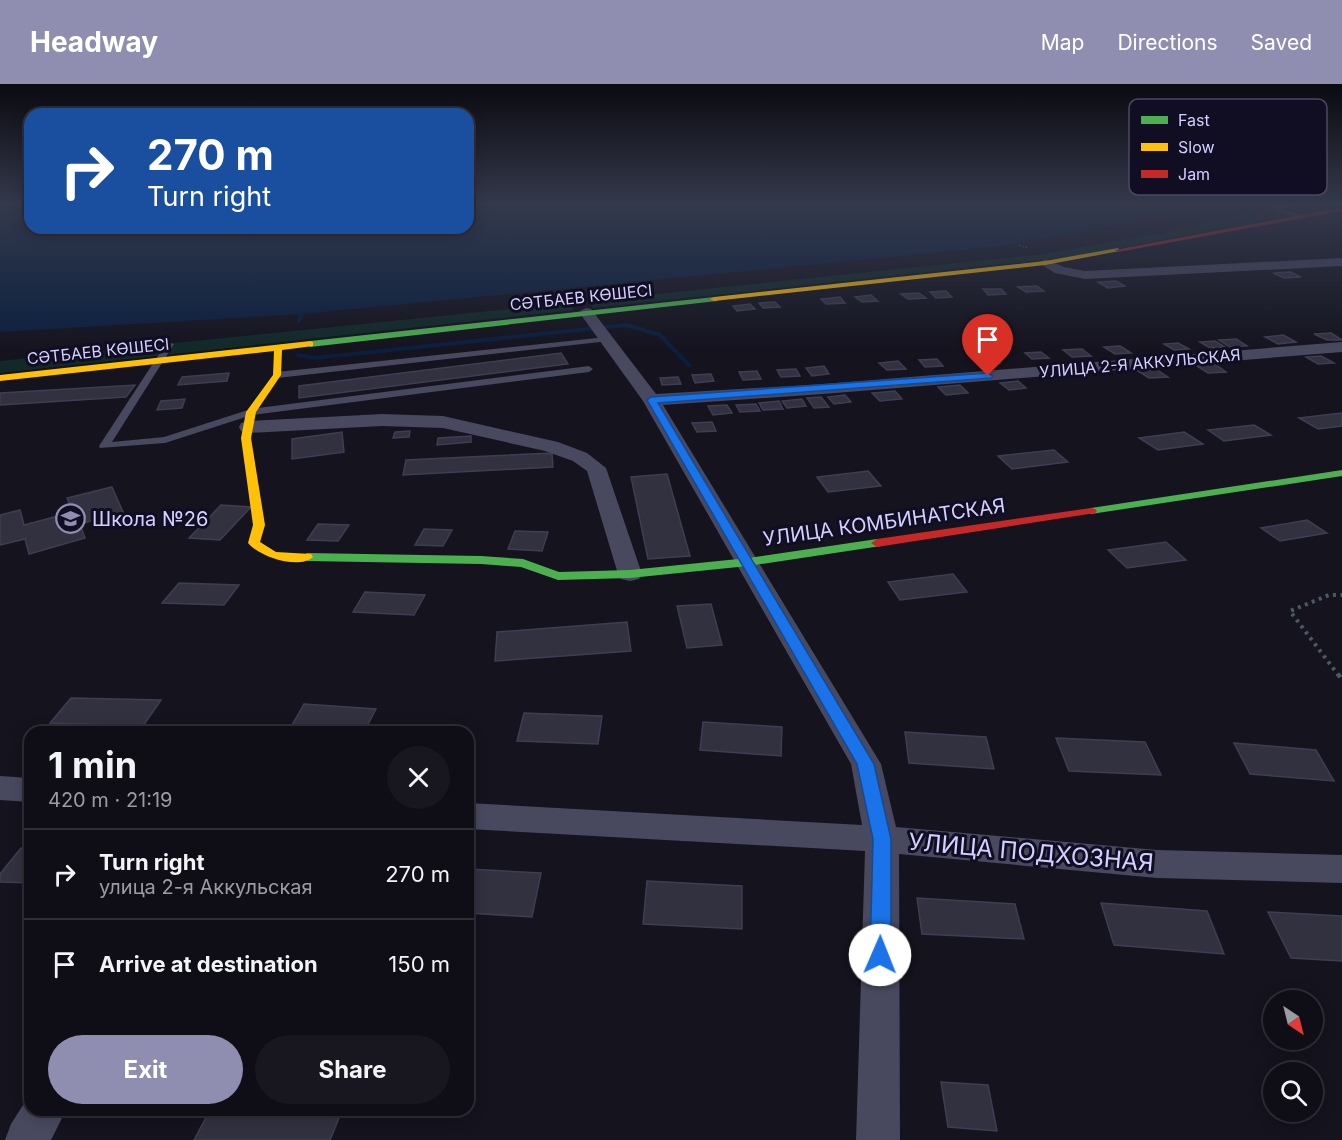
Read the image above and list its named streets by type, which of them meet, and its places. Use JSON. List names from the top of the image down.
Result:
{
  "streets": {
    "main road": ["СӘТБАЕВ КӨШЕСІ", "УЛИЦА КОМБИНАТСКАЯ"],
    "street": ["УЛИЦА 2-Я АККУЛЬСКАЯ", "УЛИЦА ПОДХОЗНАЯ"]
  },
  "places": {
    "school or university": ["Школа №26"]
  },
  "legend": ["Fast", "Slow", "Jam"],
  "north": "bottom right",
  "page": {
    "header": "Headway",
    "nav": ["Map", "Directions", "Saved"],
    "turn": ["270 m", "Turn right"],
    "heading": ["1 min", "420 m · 21:19"],
    "list": [
      {
        "name": "Turn right",
        "note": "улица 2-я Аккульская",
        "value": "270 m"
      },
      {
        "name": "Arrive at destination",
        "value": "150 m"
      }
    ],
    "buttons": ["Exit", "Share"]
  }
}
